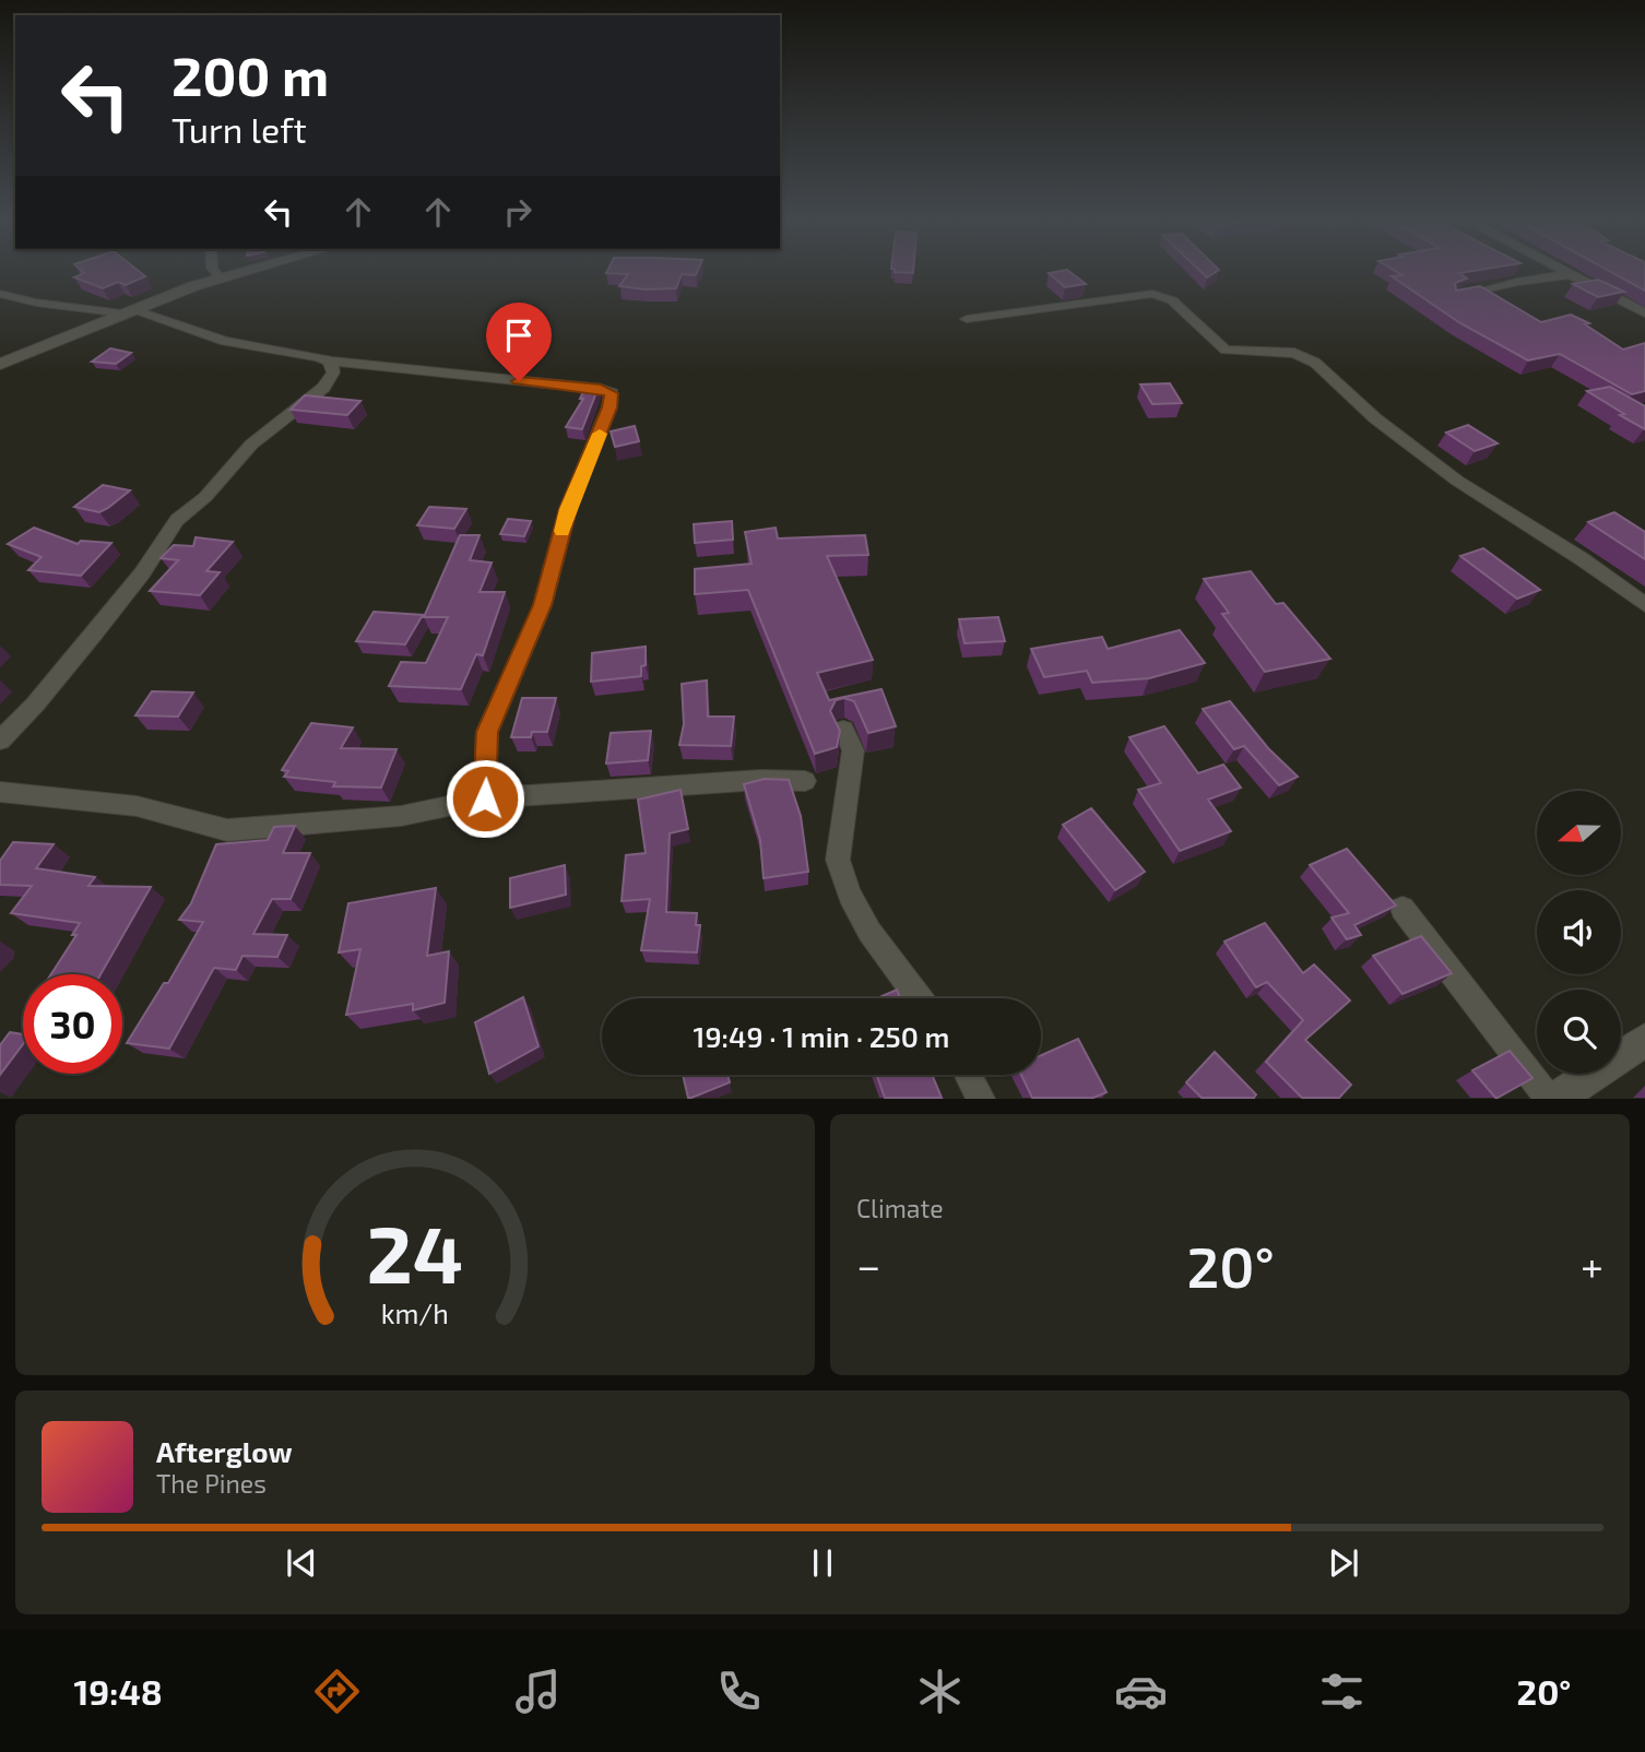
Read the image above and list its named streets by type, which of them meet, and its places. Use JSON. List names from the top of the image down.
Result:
{
  "north": "left",
  "page": {
    "turn": ["200 m", "Turn left"],
    "limit": "30",
    "trip": "19:49 · 1 min · 250 m",
    "tile": "Climate",
    "heat": ["−", "20°", "+"],
    "song": ["Afterglow", "The Pines"],
    "tabs": ["19:48", "20°"],
    "gauge": ["24", "km/h"]
  }
}
